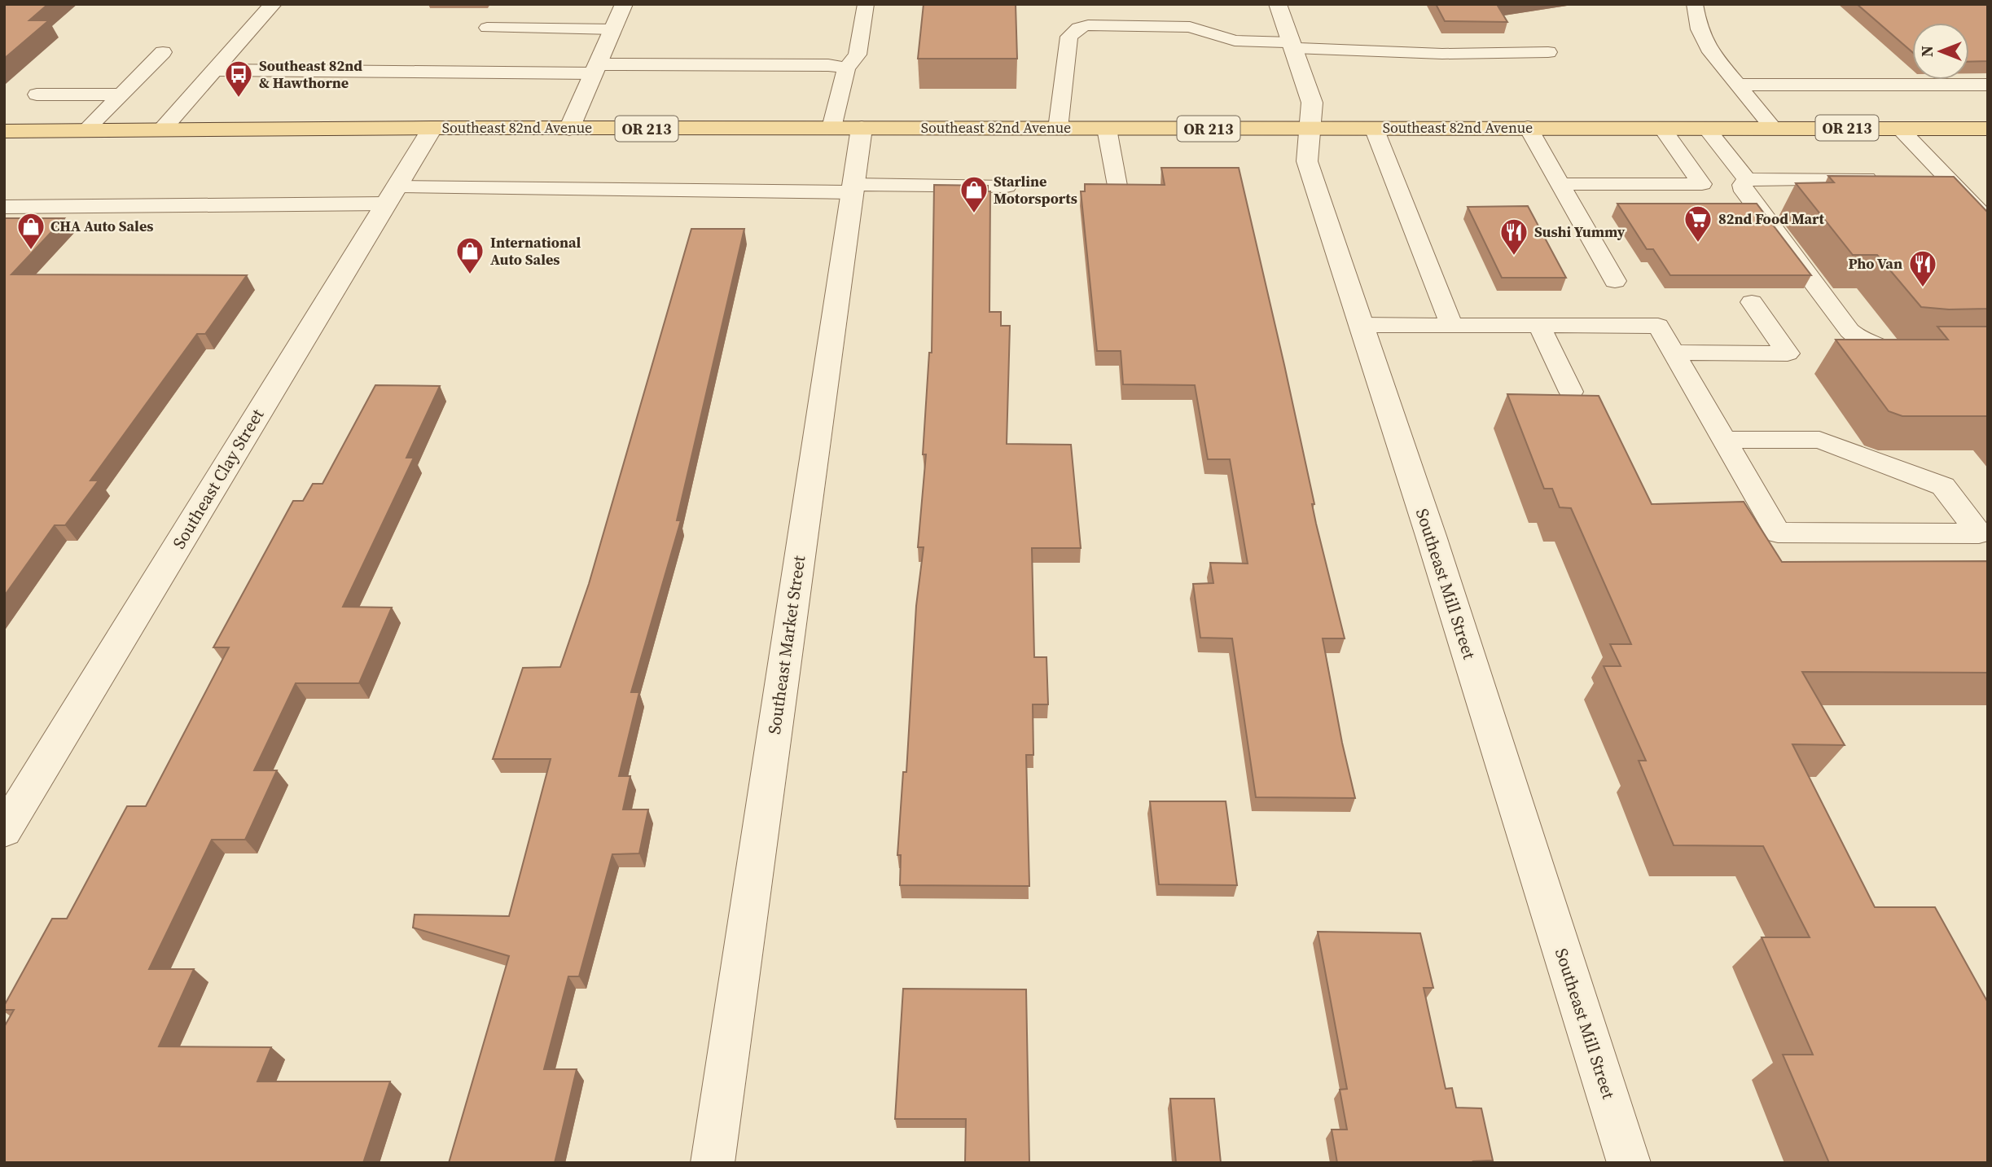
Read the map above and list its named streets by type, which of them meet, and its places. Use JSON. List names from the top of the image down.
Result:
{
  "streets": {
    "main road": ["Southeast 82nd Avenue", "OR 213"],
    "street": ["Southeast Clay Street", "Southeast Mill Street", "Southeast Market Street"]
  },
  "crossings": [
    ["Southeast 82nd Avenue", "Southeast Clay Street"],
    ["Southeast 82nd Avenue", "Southeast Mill Street"],
    ["Southeast 82nd Avenue", "Southeast Market Street"]
  ],
  "places": {
    "bus stop": ["Southeast 82nd & Hawthorne"],
    "shop": ["Starline Motorsports", "CHA Auto Sales", "International Auto Sales"],
    "supermarket": ["82nd Food Mart"],
    "restaurant": ["Sushi Yummy", "Pho Van"]
  },
  "north": "left"
}
